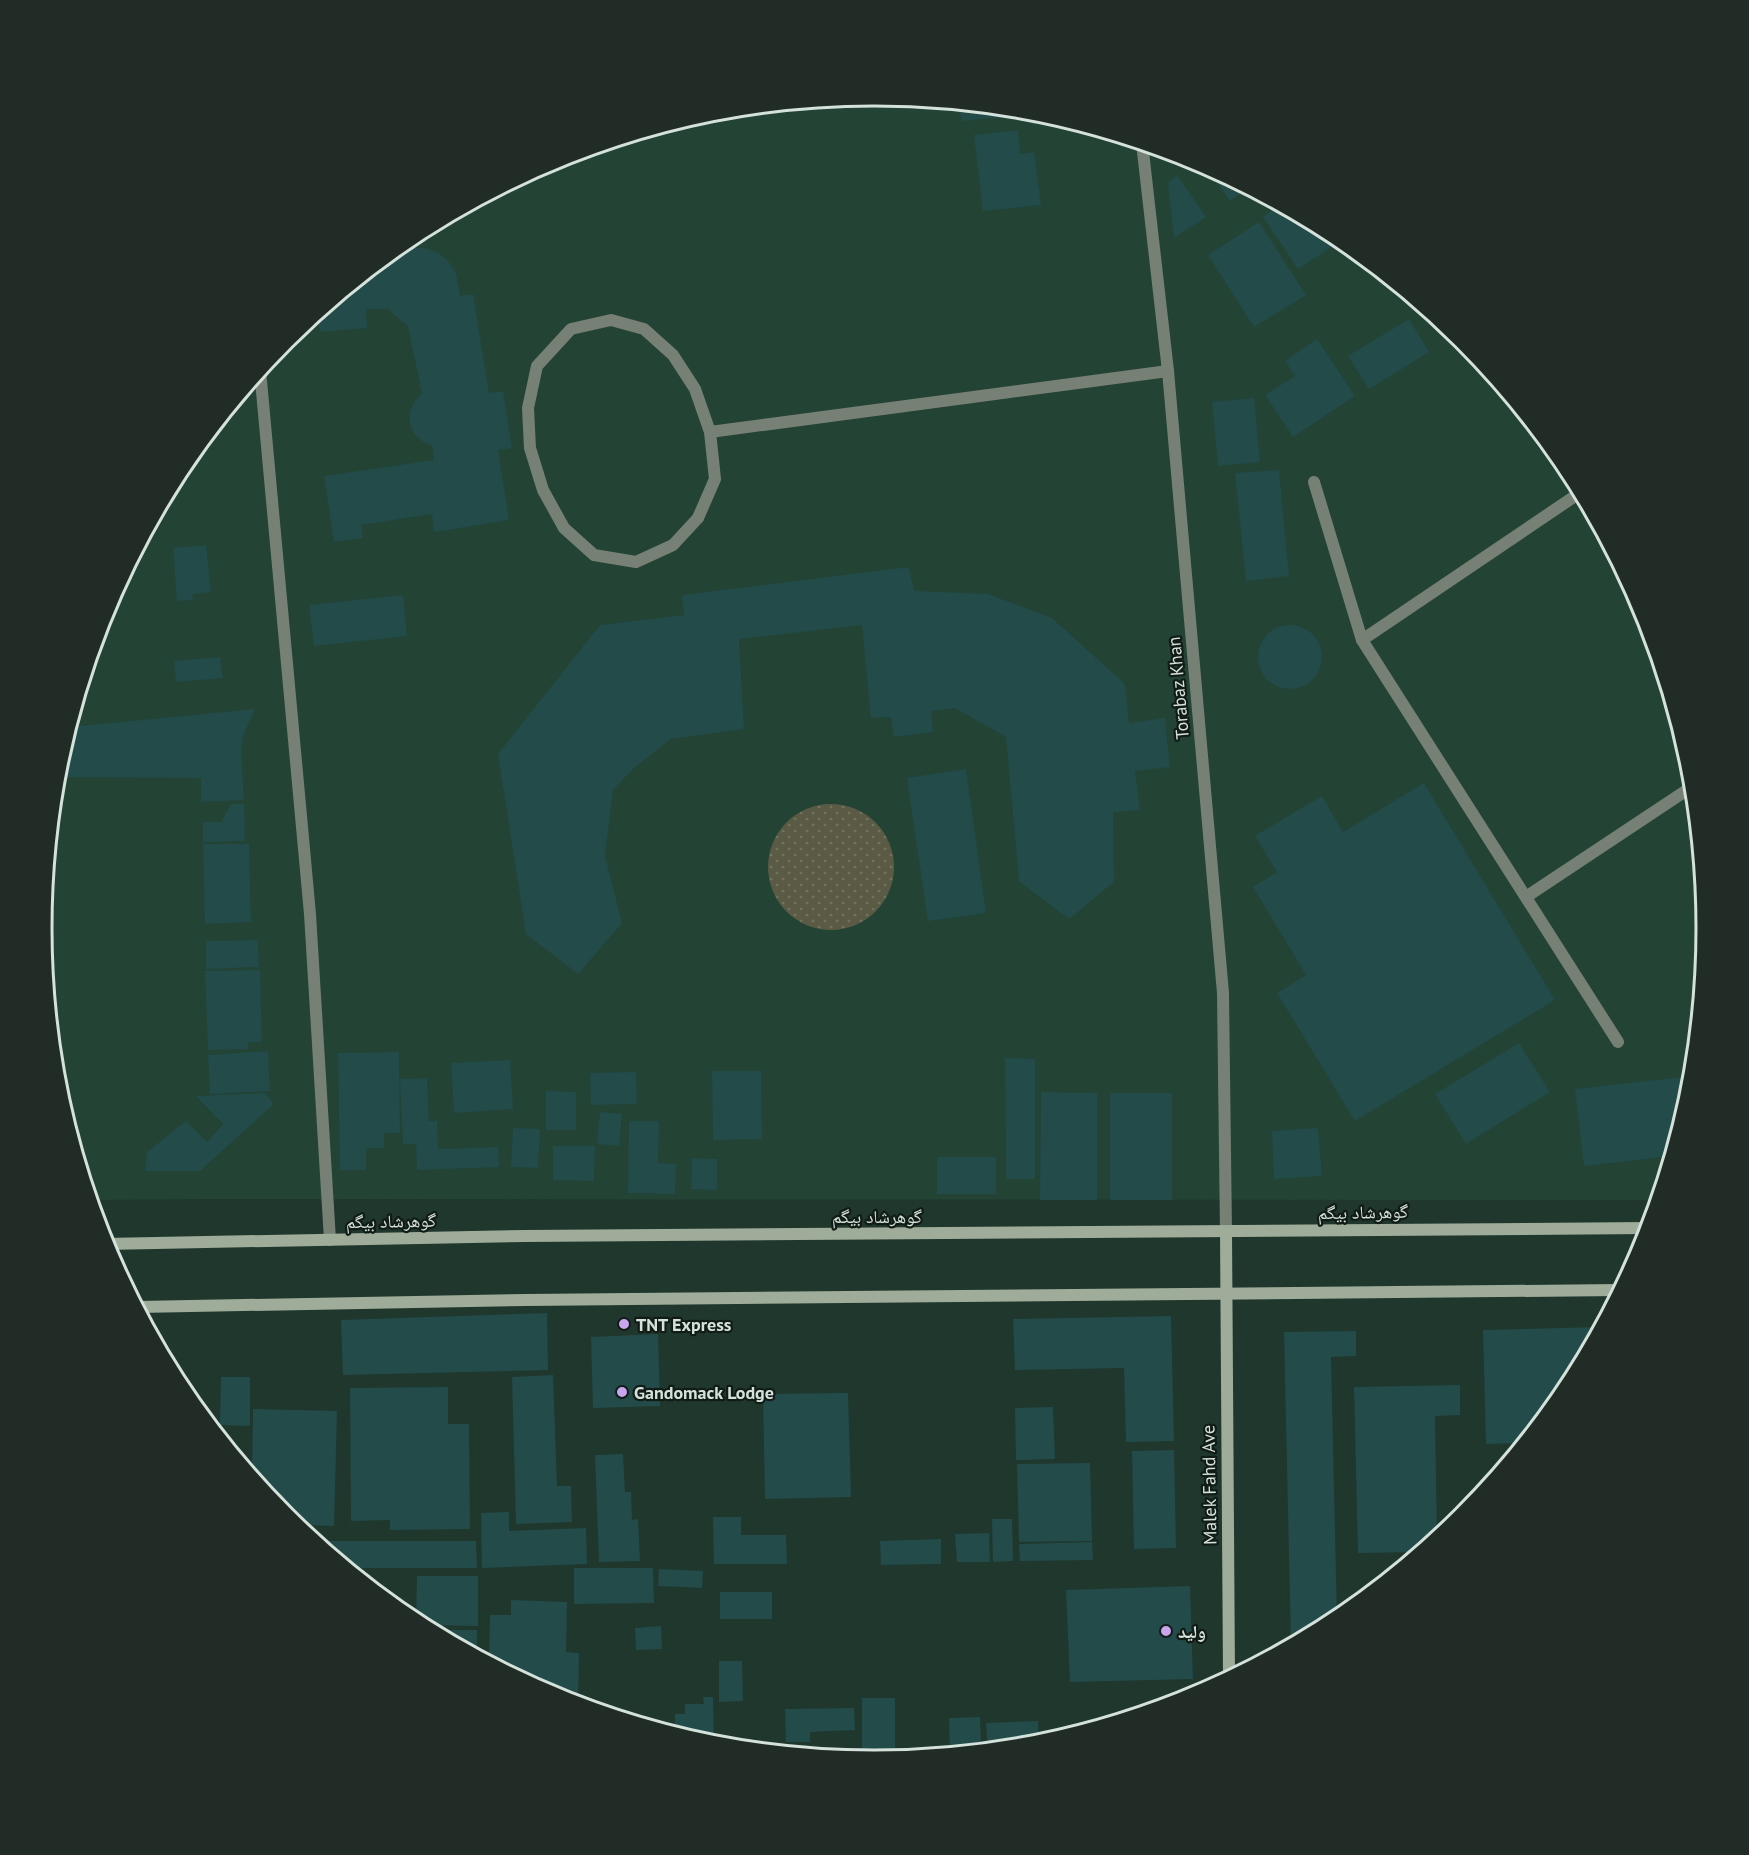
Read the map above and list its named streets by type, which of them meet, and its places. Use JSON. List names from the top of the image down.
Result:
{
  "streets": {
    "main road": ["گوهرشاد بیگم", "Malek Fahd Ave"],
    "street": ["Torabaz Khan"]
  },
  "crossings": [
    ["Torabaz Khan", "گوهرشاد بیگم"],
    ["Torabaz Khan", "Malek Fahd Ave"],
    ["گوهرشاد بیگم", "Malek Fahd Ave"]
  ],
  "places": ["TNT Express", "Gandomack Lodge", "ولید"]
}
